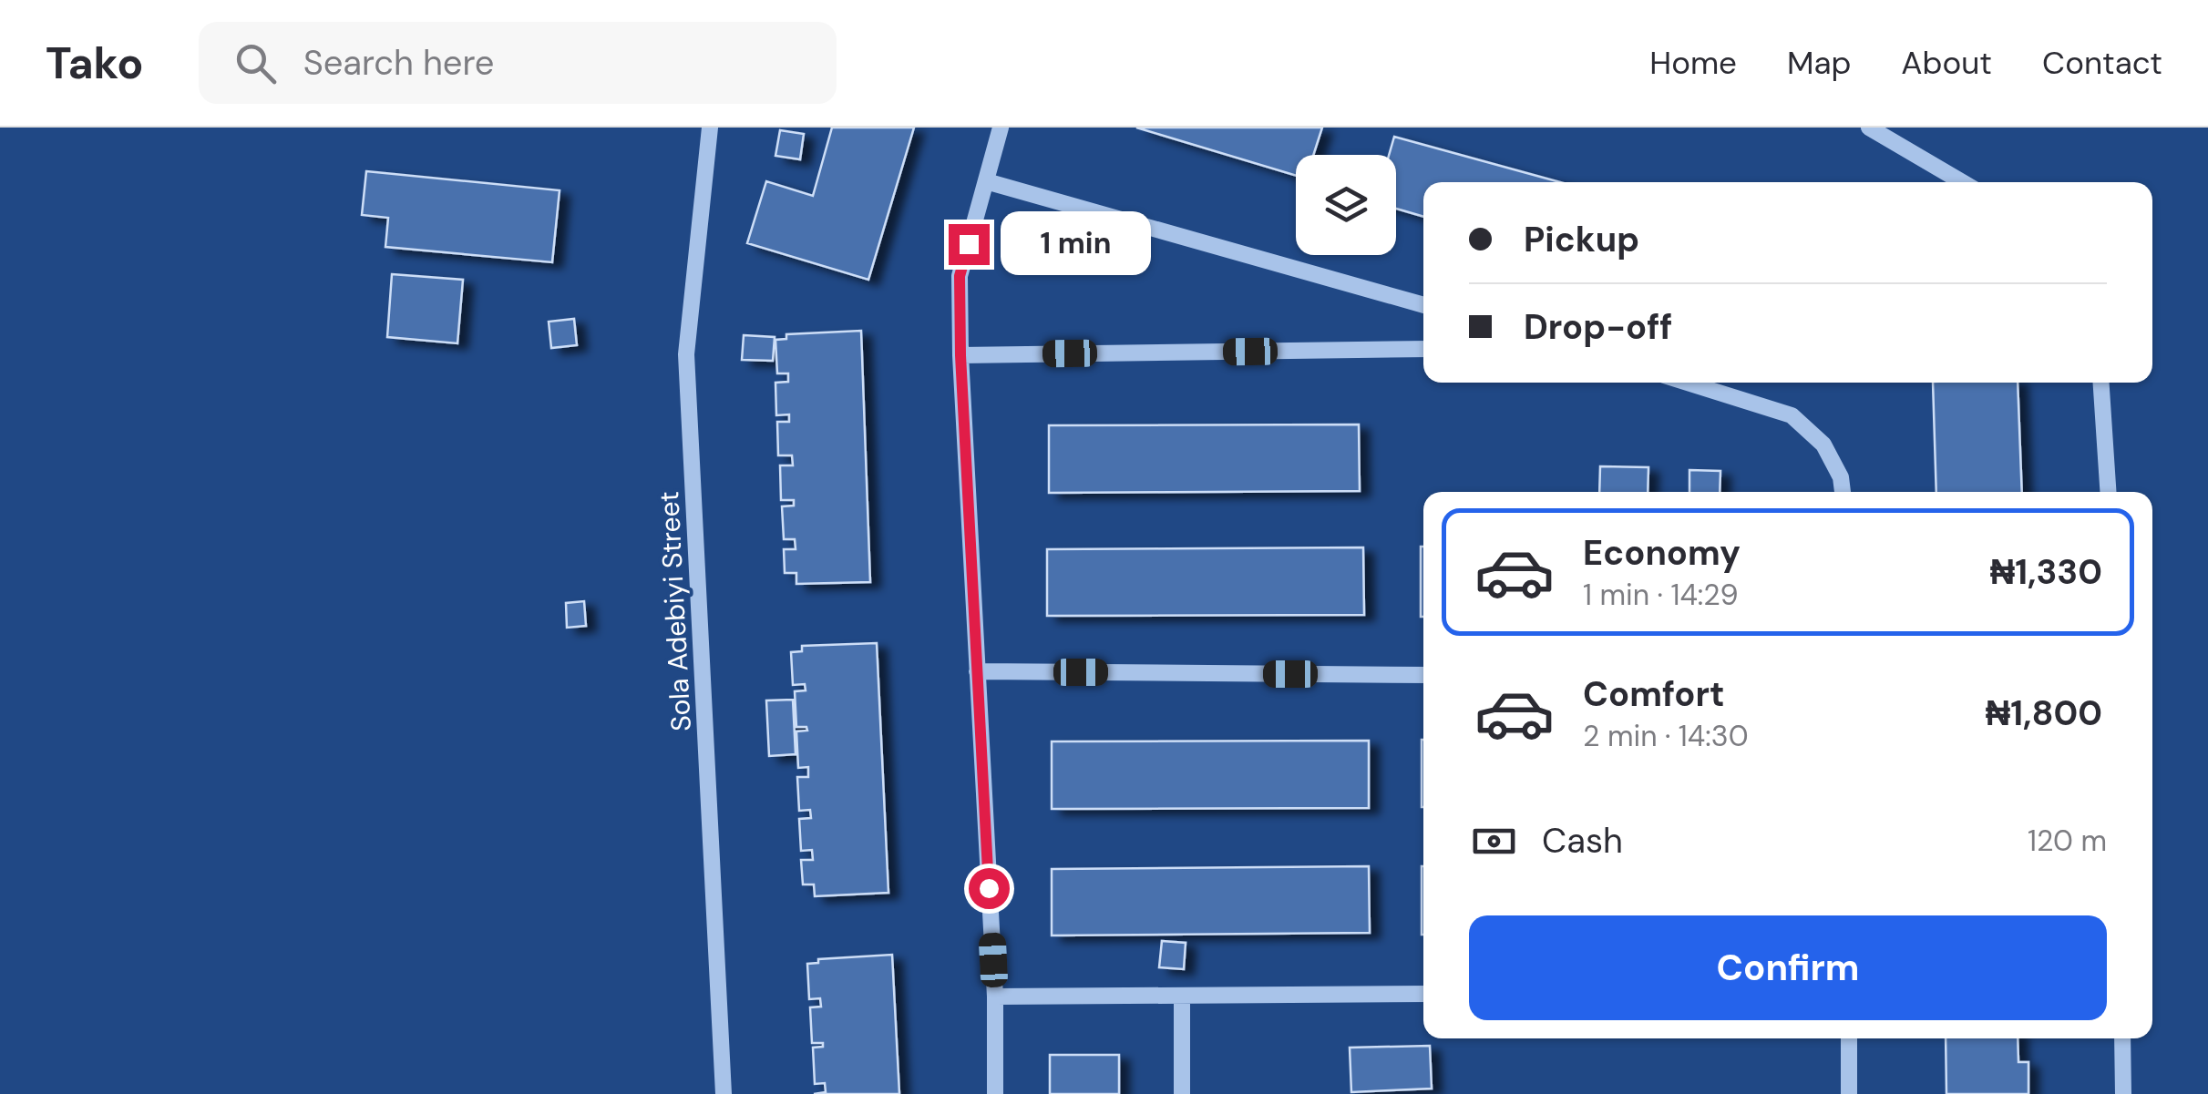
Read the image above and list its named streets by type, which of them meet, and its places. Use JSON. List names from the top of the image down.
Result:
{
  "streets": {
    "street": ["Sola Adebiyi Street"]
  },
  "page": {
    "header": "Tako",
    "search": "Search here",
    "nav": [
      "Home",
      "Map",
      "About",
      "Contact"
    ],
    "banner": ["Pickup", "Drop-off"],
    "bubble": "1 min",
    "list": [
      {
        "name": "Economy",
        "note": "1 min · 14:29",
        "value": "₦1,330"
      },
      {
        "name": "Comfort",
        "note": "2 min · 14:30",
        "value": "₦1,800"
      }
    ],
    "pay": ["Cash", "120 m"],
    "buttons": "Confirm"
  }
}
